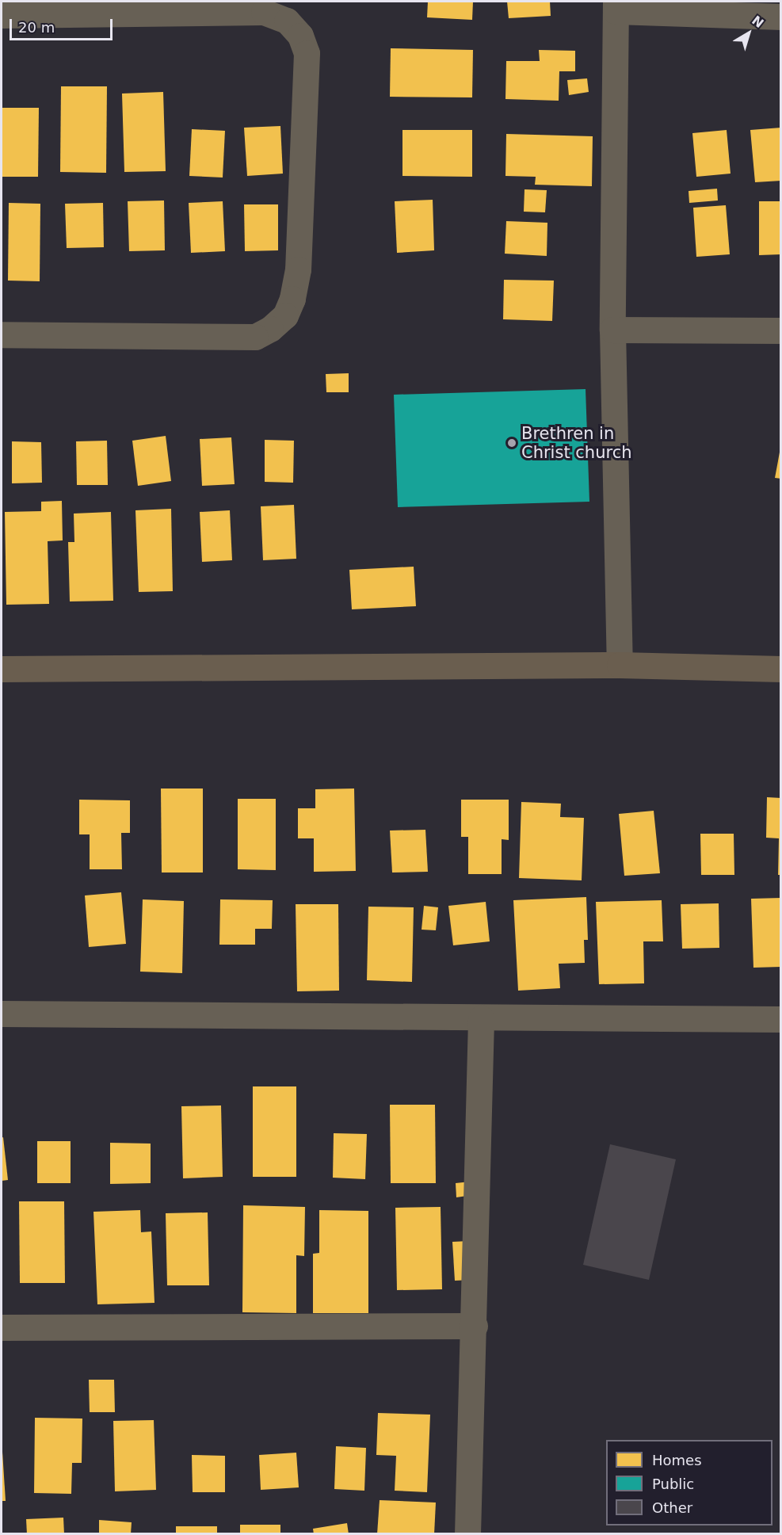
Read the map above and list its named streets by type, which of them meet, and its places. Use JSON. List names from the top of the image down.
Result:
{
  "places": ["Brethren in Christ church"],
  "legend": ["Homes", "Public", "Other"],
  "scale_bar": "20 m",
  "north": "top right"
}
